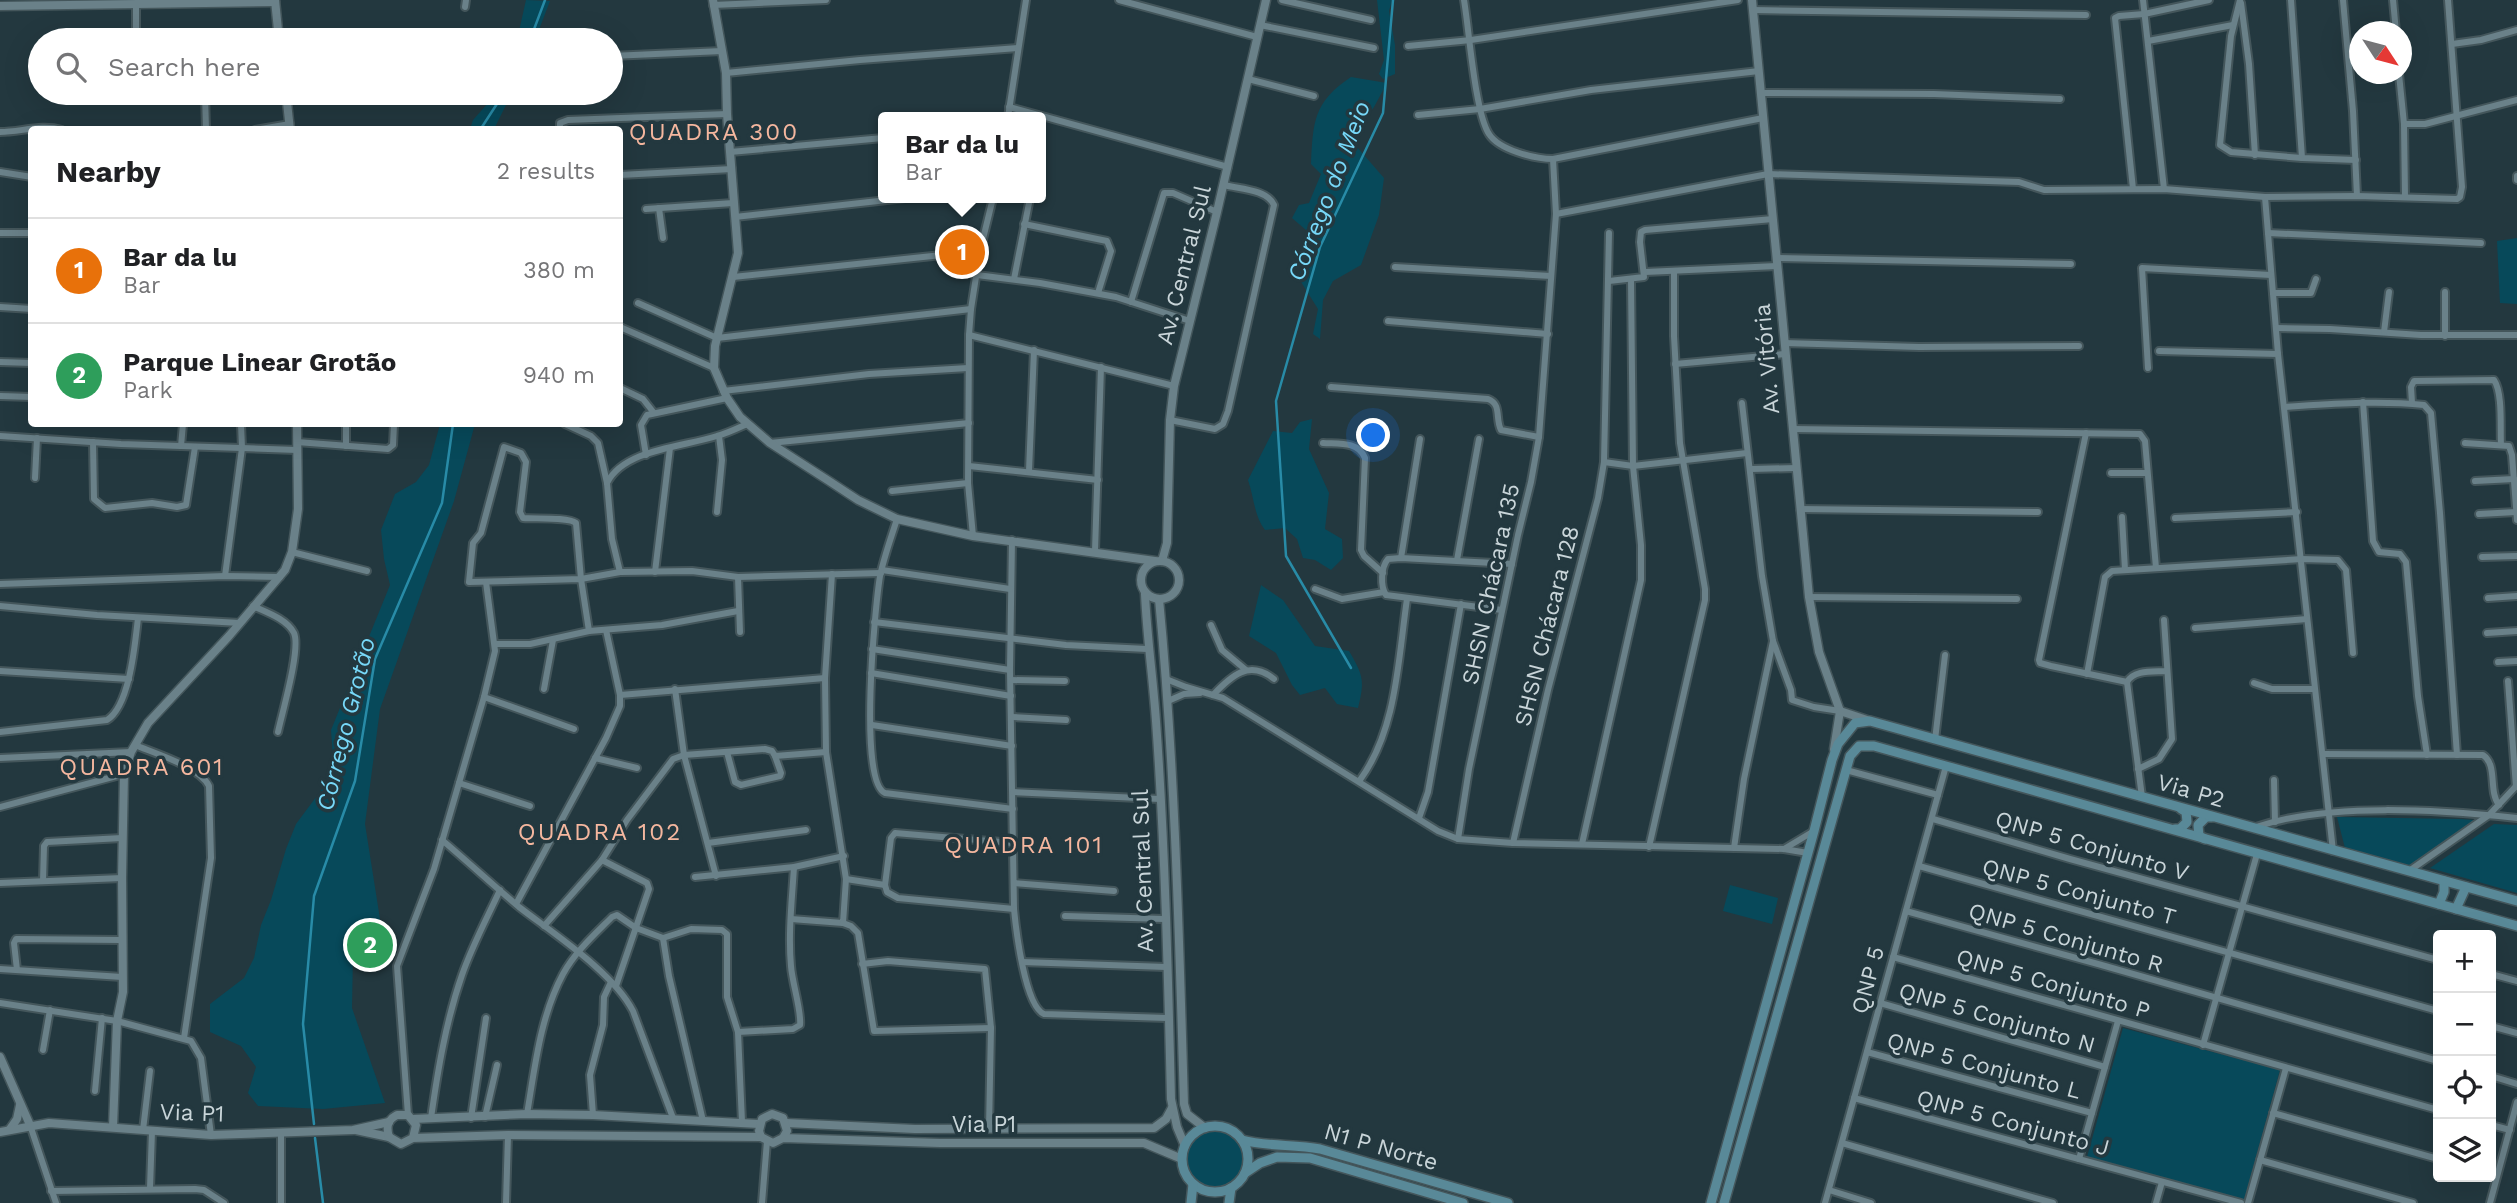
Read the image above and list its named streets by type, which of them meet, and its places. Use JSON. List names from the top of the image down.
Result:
{
  "streets": {
    "main road": ["Via P2", "N1 P Norte"],
    "street": [
      "Av. Central Sul",
      "Av. Vitória",
      "SHSN Chácara 135",
      "SHSN Chácara 128",
      "QNP 5 Conjunto V",
      "QNP 5 Conjunto T",
      "QNP 5 Conjunto R",
      "QNP 5",
      "QNP 5 Conjunto P",
      "QNP 5 Conjunto N",
      "QNP 5 Conjunto L",
      "Via P1",
      "QNP 5 Conjunto J"
    ]
  },
  "crossings": [
    ["Av. Central Sul", "Via P1"],
    ["Av. Central Sul", "N1 P Norte"],
    ["Via P2", "QNP 5"],
    ["QNP 5 Conjunto V", "QNP 5"],
    ["QNP 5 Conjunto T", "QNP 5"],
    ["QNP 5 Conjunto R", "QNP 5"],
    ["QNP 5", "QNP 5 Conjunto P"],
    ["QNP 5", "QNP 5 Conjunto N"],
    ["QNP 5", "QNP 5 Conjunto L"],
    ["QNP 5", "QNP 5 Conjunto J"],
    ["Via P1", "N1 P Norte"]
  ],
  "districts": [
    "QUADRA 300",
    "QUADRA 601",
    "QUADRA 102",
    "QUADRA 101"
  ],
  "water": ["Córrego do Meio", "Córrego Grotão"],
  "north": "bottom right",
  "page": {
    "search": "Search here",
    "popup": ["Bar da lu", "Bar"],
    "heading": ["Nearby", "2 results"],
    "list": [
      {
        "mark": "1",
        "name": "Bar da lu",
        "note": "Bar",
        "value": "380 m"
      },
      {
        "mark": "2",
        "name": "Parque Linear Grotão",
        "note": "Park",
        "value": "940 m"
      }
    ],
    "pins": ["1", "2"],
    "map_buttons": ["+", "−"]
  }
}
